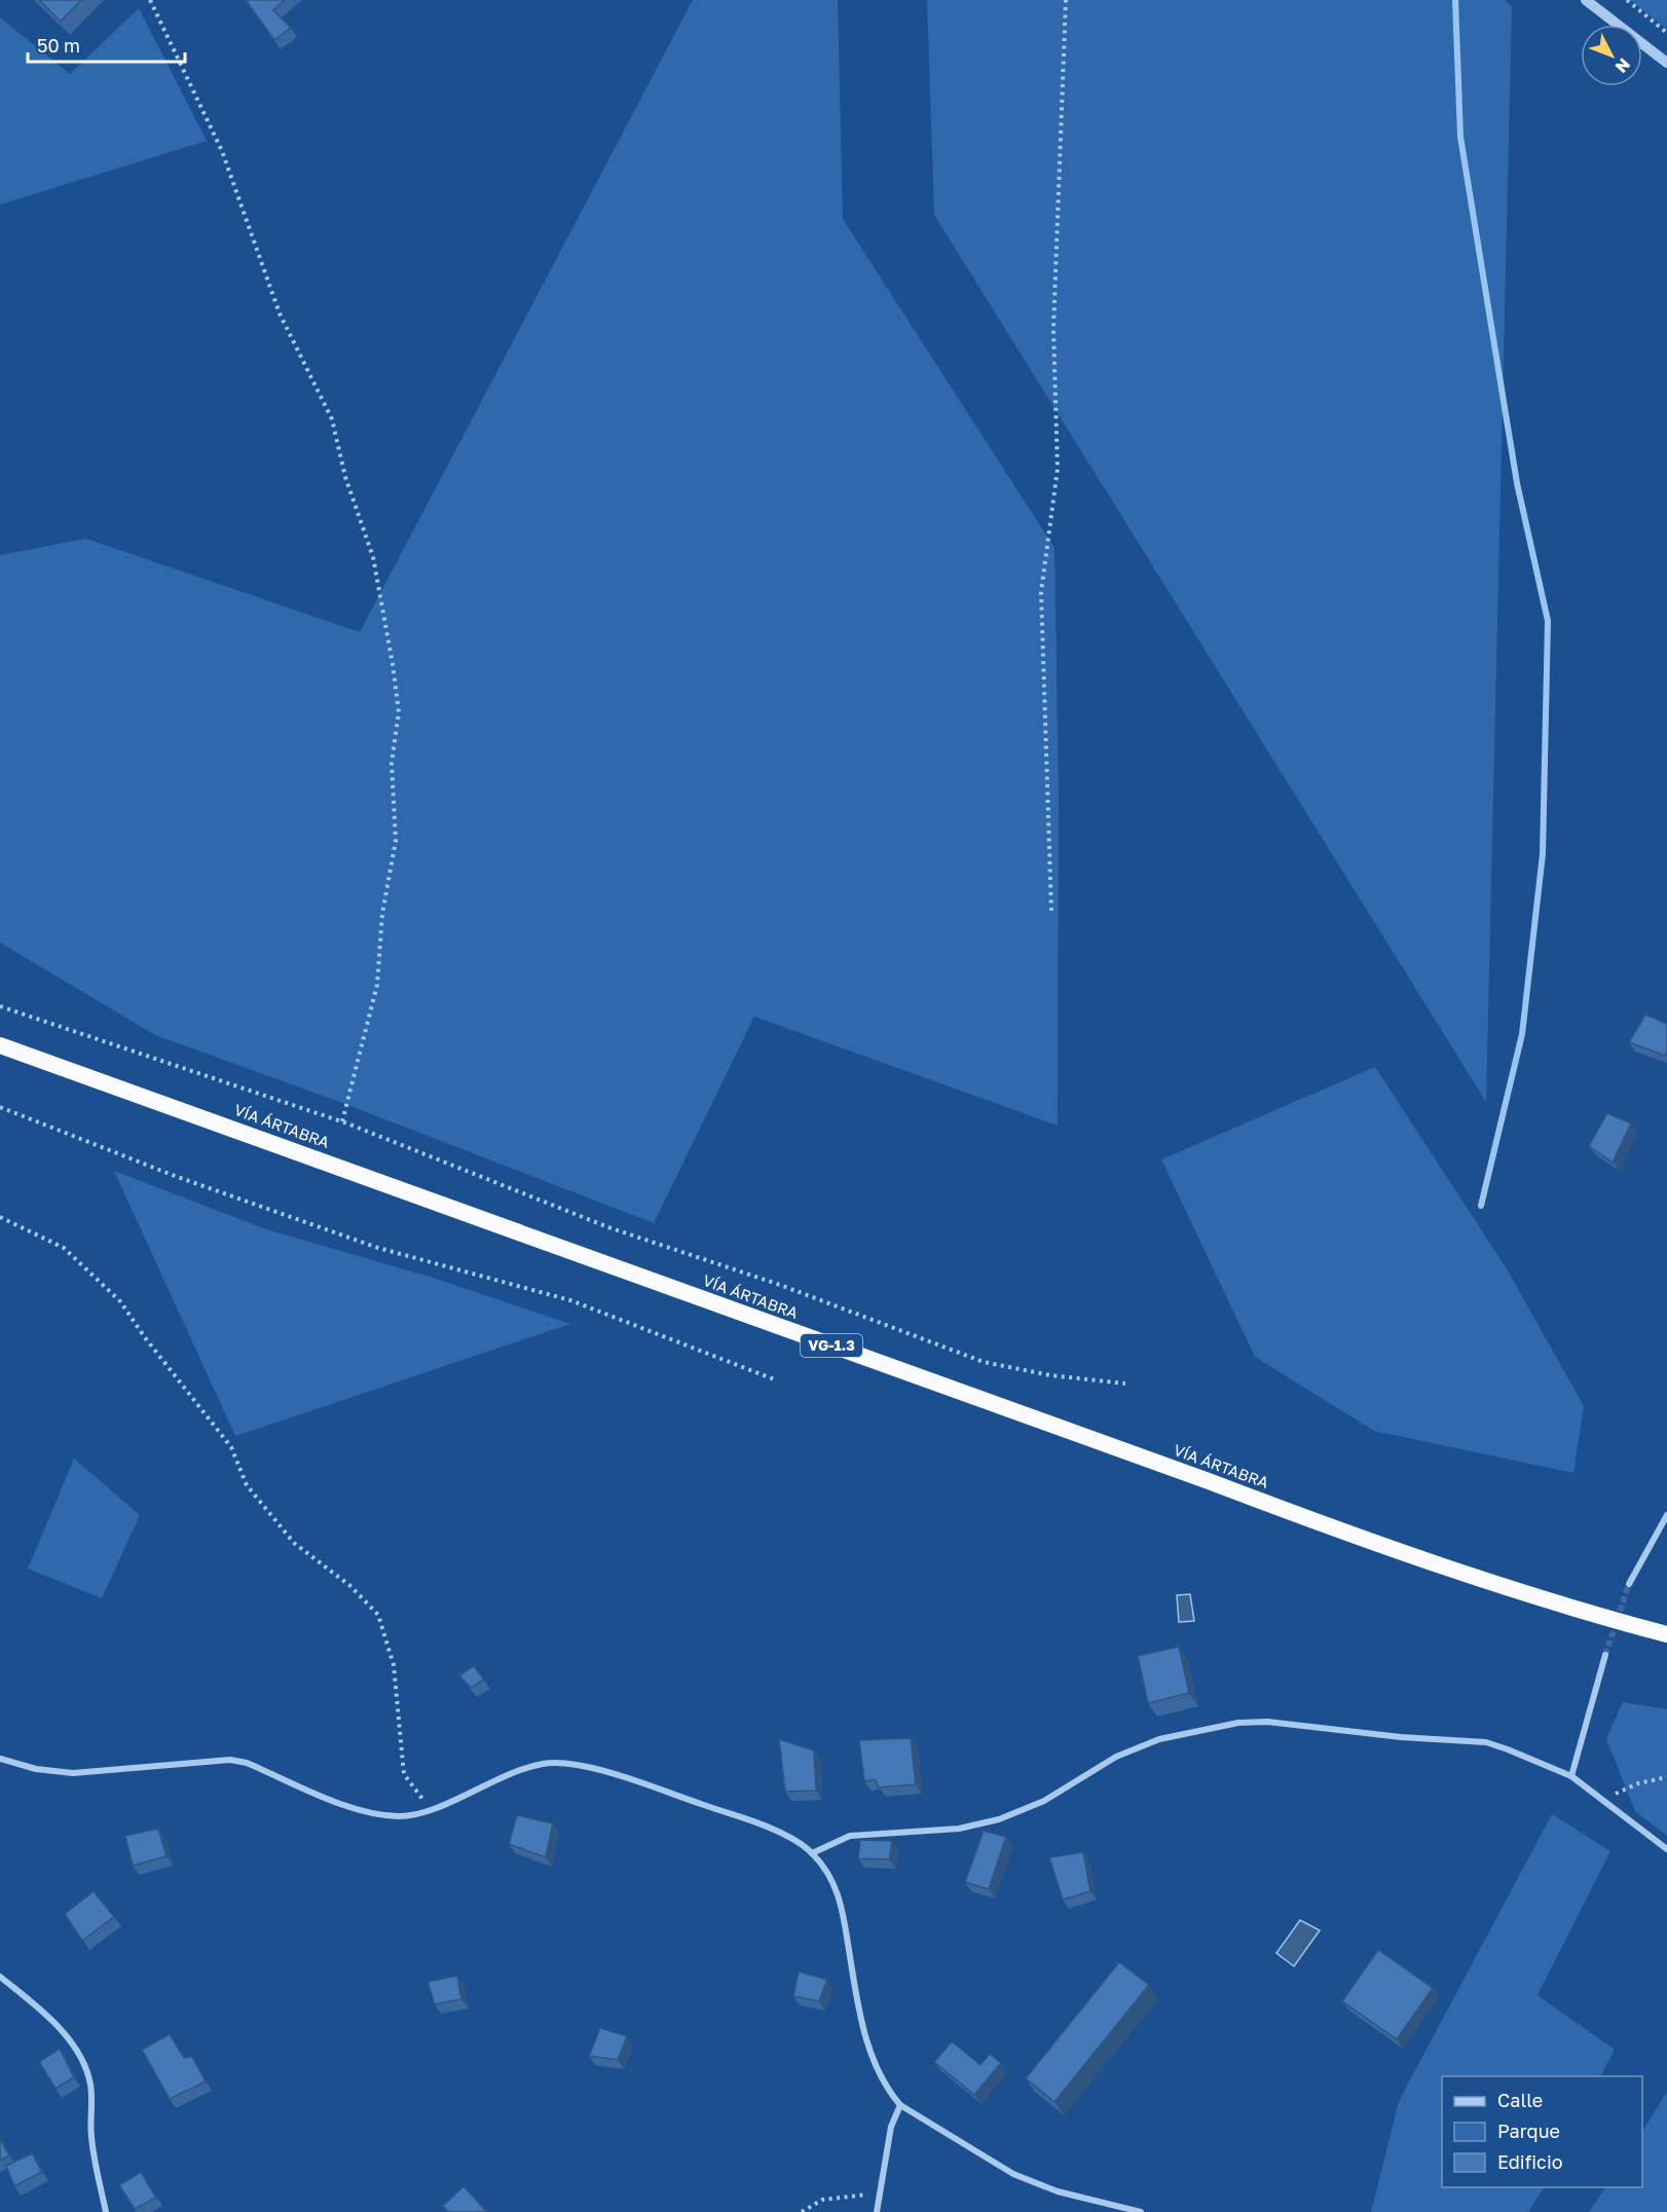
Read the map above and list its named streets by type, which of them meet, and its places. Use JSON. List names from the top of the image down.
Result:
{
  "streets": {
    "highway": ["VÍA ÁRTABRA", "VG-1.3"]
  },
  "legend": ["Calle", "Parque", "Edificio"],
  "scale_bar": "50 m",
  "north": "bottom right"
}
